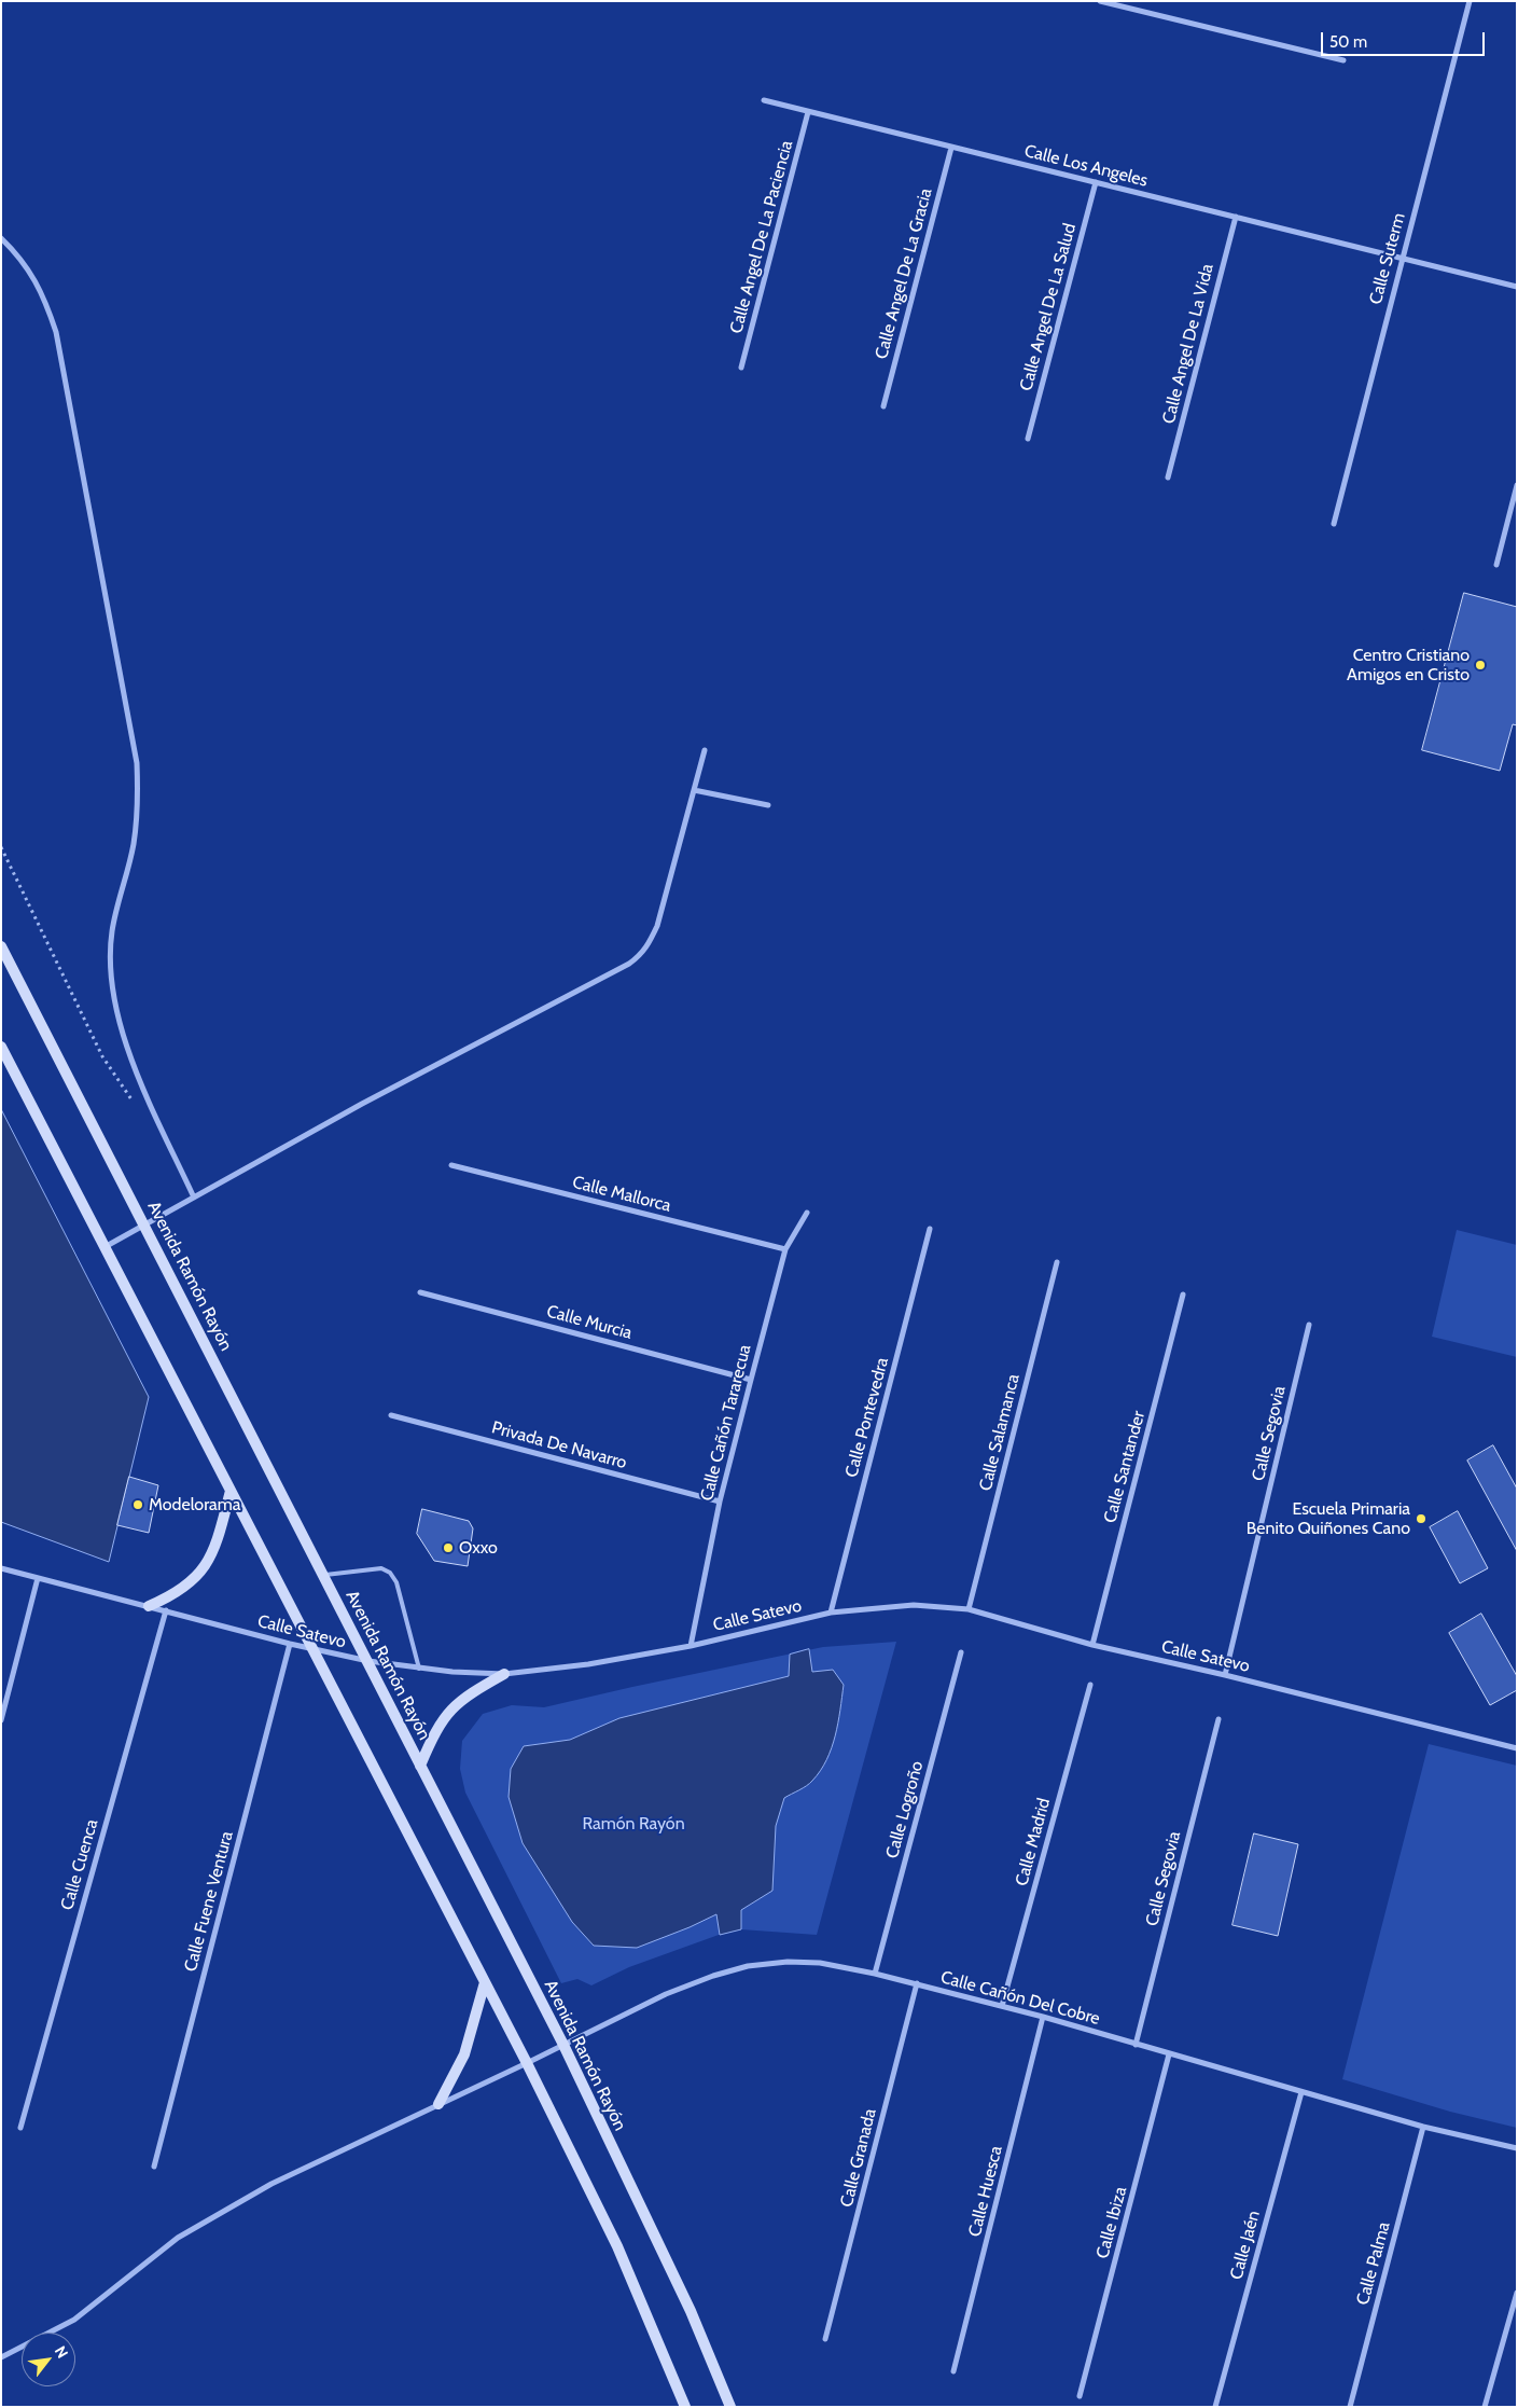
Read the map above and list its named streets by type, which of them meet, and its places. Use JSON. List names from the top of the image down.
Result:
{
  "streets": {
    "main road": ["Avenida Ramón Rayón"],
    "street": [
      "Calle Los Angeles",
      "Calle Angel De La Paciencia",
      "Calle Suterm",
      "Calle Angel De La Gracia",
      "Calle Angel De La Salud",
      "Calle Angel De La Vida",
      "Calle Mallorca",
      "Calle Murcia",
      "Calle Pontevedra",
      "Calle Cañón Tararecua",
      "Calle Salamanca",
      "Calle Segovia",
      "Privada De Navarro",
      "Calle Santander",
      "Calle Satevo",
      "Calle Logroño",
      "Calle Madrid",
      "Calle Cuenca",
      "Calle Fuene Ventura",
      "Calle Cañón Del Cobre",
      "Calle Granada",
      "Calle Huesca",
      "Calle Ibiza",
      "Calle Jaén",
      "Calle Palma"
    ]
  },
  "crossings": [
    ["Calle Los Angeles", "Calle Angel De La Paciencia"],
    ["Calle Los Angeles", "Calle Suterm"],
    ["Calle Los Angeles", "Calle Angel De La Gracia"],
    ["Calle Los Angeles", "Calle Angel De La Salud"],
    ["Calle Los Angeles", "Calle Angel De La Vida"],
    ["Calle Mallorca", "Calle Cañón Tararecua"],
    ["Avenida Ramón Rayón", "Calle Satevo"],
    ["Avenida Ramón Rayón", "Calle Cañón Del Cobre"],
    ["Calle Murcia", "Calle Cañón Tararecua"],
    ["Calle Pontevedra", "Calle Satevo"],
    ["Calle Cañón Tararecua", "Privada De Navarro"],
    ["Calle Cañón Tararecua", "Calle Satevo"],
    ["Calle Salamanca", "Calle Satevo"],
    ["Calle Segovia", "Calle Satevo"],
    ["Calle Segovia", "Calle Cañón Del Cobre"],
    ["Calle Santander", "Calle Satevo"],
    ["Calle Satevo", "Calle Cuenca"],
    ["Calle Satevo", "Calle Fuene Ventura"],
    ["Calle Logroño", "Calle Cañón Del Cobre"],
    ["Calle Madrid", "Calle Cañón Del Cobre"],
    ["Calle Cañón Del Cobre", "Calle Granada"],
    ["Calle Cañón Del Cobre", "Calle Huesca"],
    ["Calle Cañón Del Cobre", "Calle Ibiza"],
    ["Calle Cañón Del Cobre", "Calle Jaén"],
    ["Calle Cañón Del Cobre", "Calle Palma"]
  ],
  "parks": ["Ramón Rayón"],
  "places": [
    "Centro Cristiano Amigos en Cristo",
    "Modelorama",
    "Escuela Primaria Benito Quiñones Cano",
    "Oxxo"
  ],
  "scale_bar": "50 m",
  "north": "top right"
}
